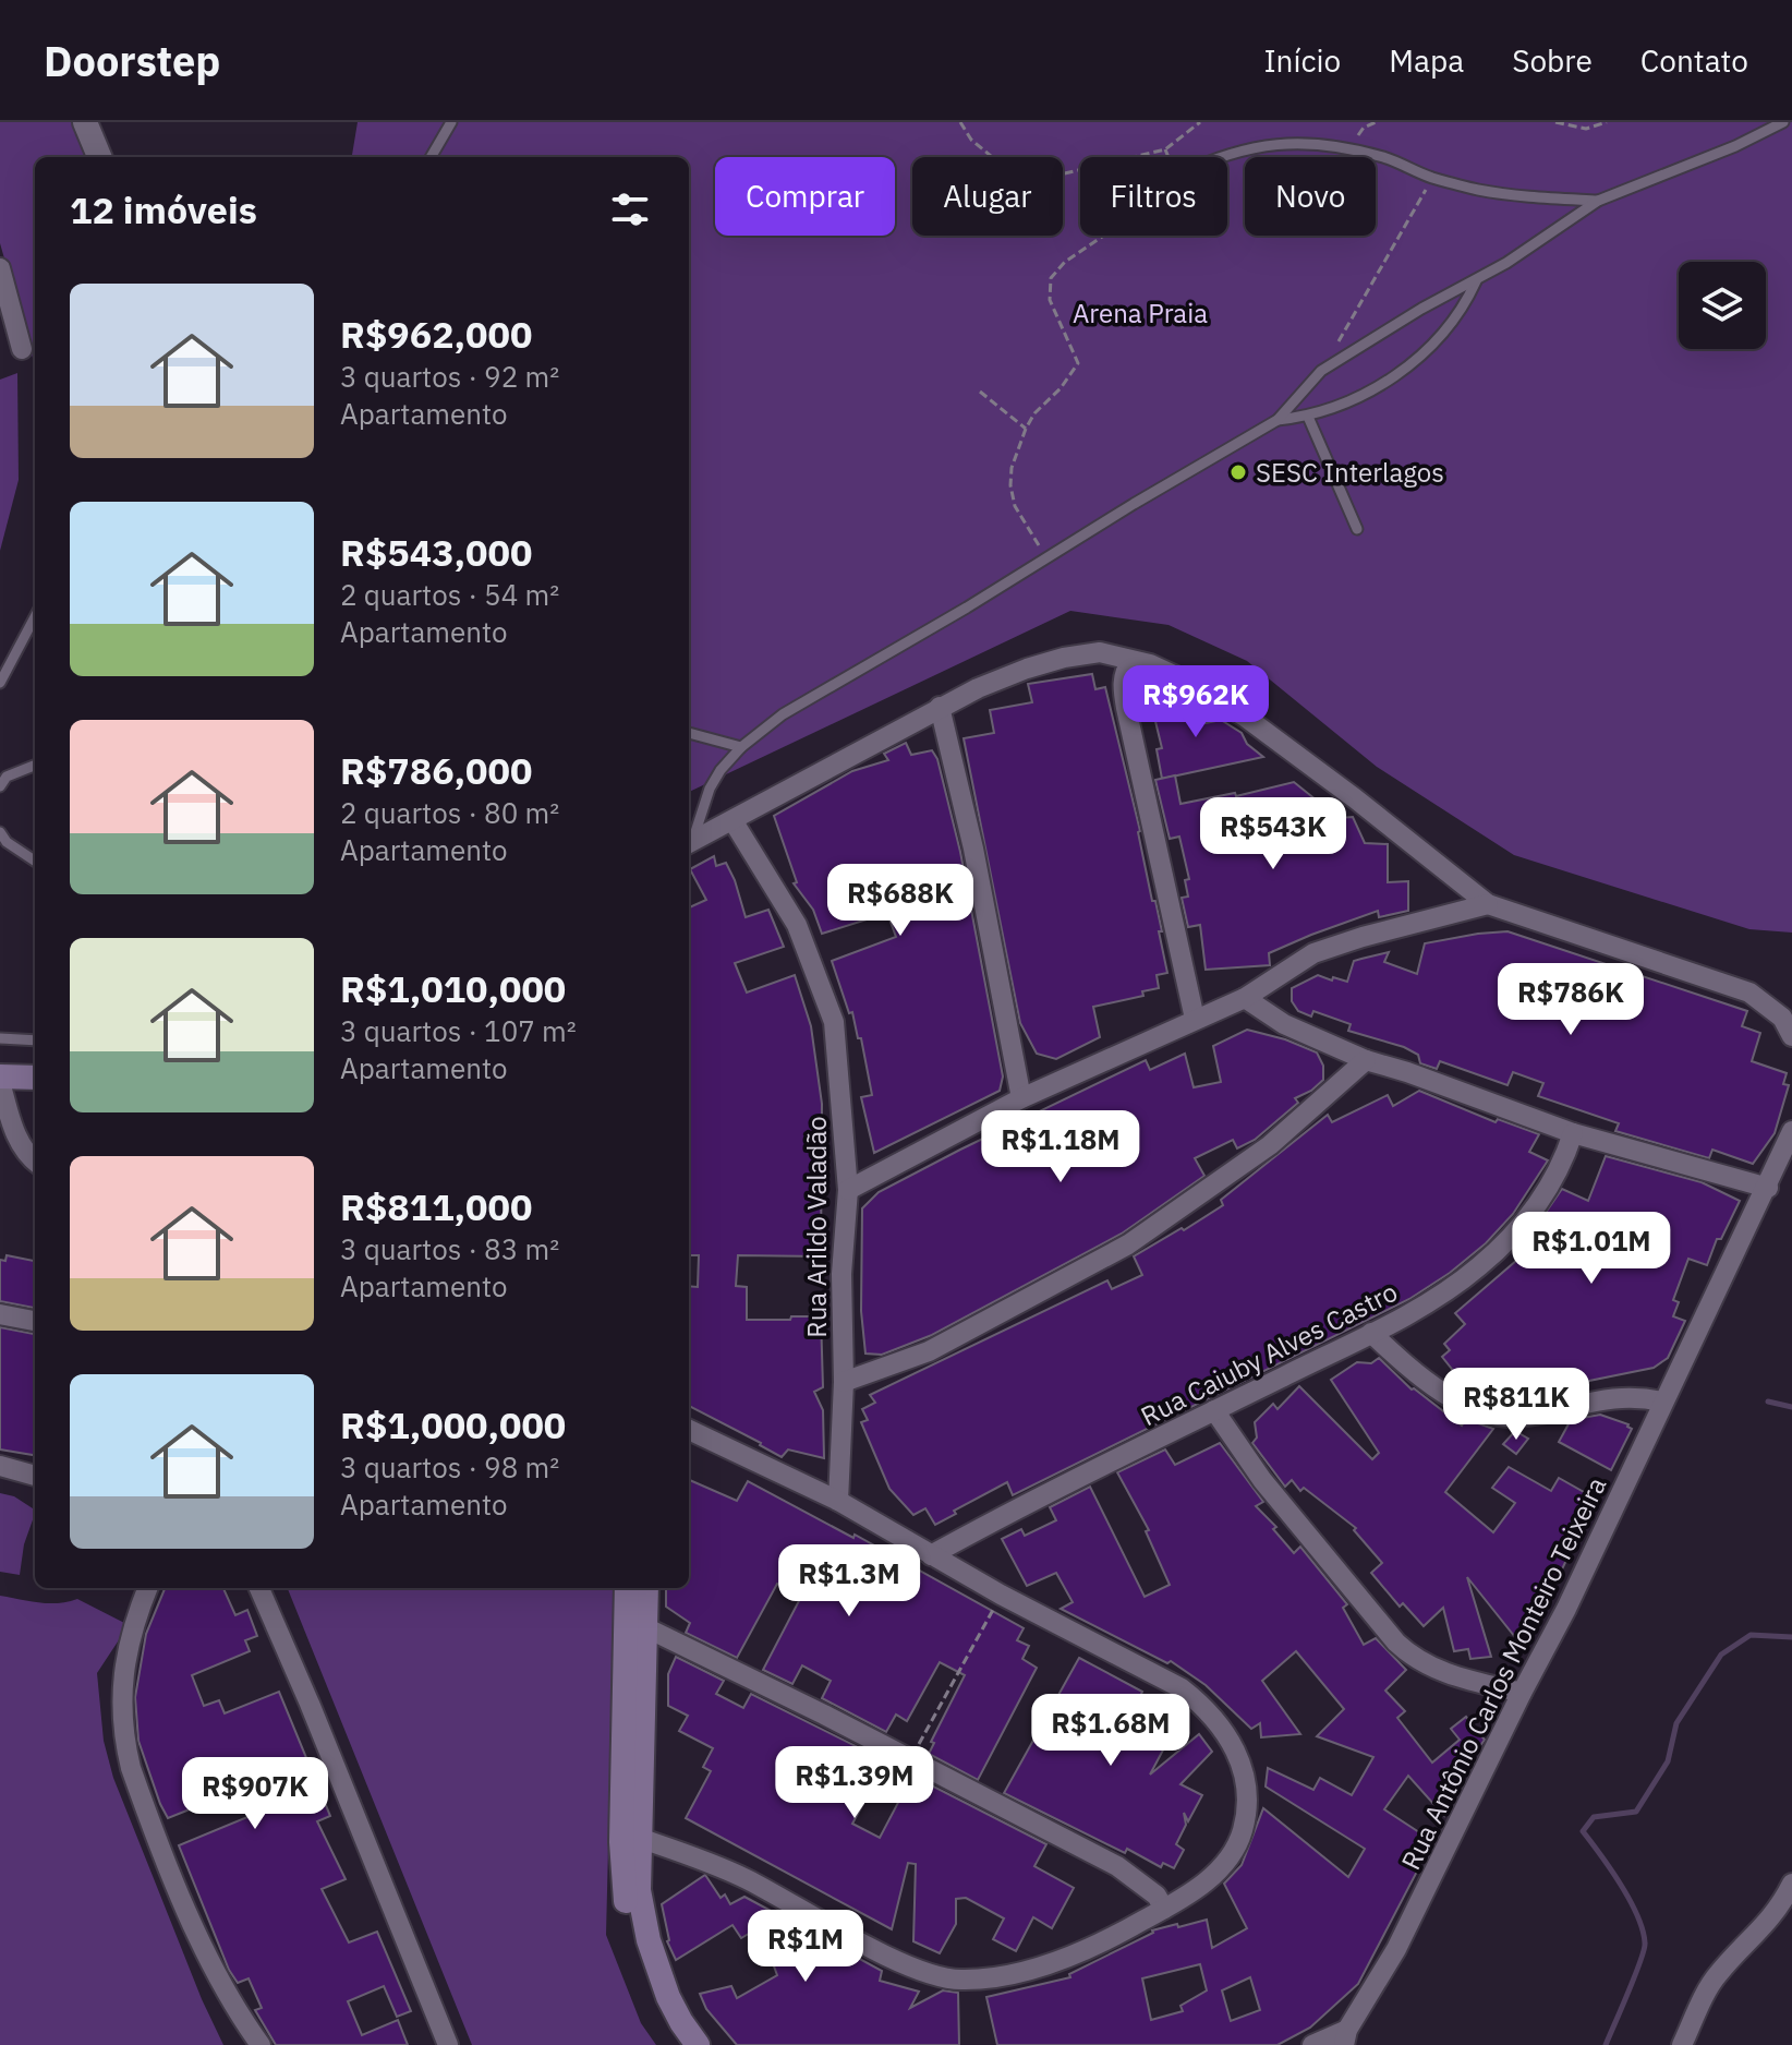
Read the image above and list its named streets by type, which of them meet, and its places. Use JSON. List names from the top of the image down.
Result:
{
  "streets": {
    "street": ["Rua Arildo Valadão", "Rua Caiuby Alves Castro", "Rua Antônio Carlos Monteiro Teixeira"]
  },
  "parks": ["Arena Praia"],
  "places": ["SESC Interlagos"],
  "page": {
    "header": "Doorstep",
    "nav": [
      "Início",
      "Mapa",
      "Sobre",
      "Contato"
    ],
    "chip": [
      "Comprar",
      "Alugar",
      "Filtros",
      "Novo"
    ],
    "heading": "12 imóveis",
    "list": [
      {
        "name": "R$962,000",
        "note": "3 quartos · 92 m² · Apartamento"
      },
      {
        "name": "R$543,000",
        "note": "2 quartos · 54 m² · Apartamento"
      },
      {
        "name": "R$786,000",
        "note": "2 quartos · 80 m² · Apartamento"
      },
      {
        "name": "R$1,010,000",
        "note": "3 quartos · 107 m² · Apartamento"
      },
      {
        "name": "R$811,000",
        "note": "3 quartos · 83 m² · Apartamento"
      },
      {
        "name": "R$1,000,000",
        "note": "3 quartos · 98 m² · Apartamento"
      }
    ],
    "price": [
      "R$962K",
      "R$543K",
      "R$688K",
      "R$786K",
      "R$1.18M",
      "R$1.01M",
      "R$811K",
      "R$1.3M",
      "R$1.68M",
      "R$1.39M",
      "R$907K",
      "R$1M"
    ]
  }
}
